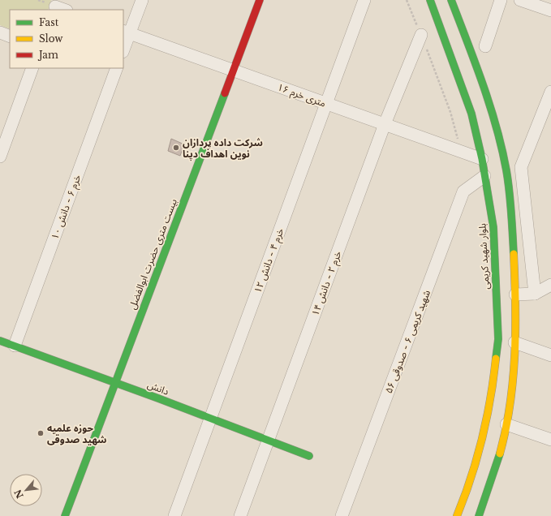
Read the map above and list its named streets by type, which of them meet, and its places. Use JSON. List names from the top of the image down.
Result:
{
  "streets": {
    "main road": ["بیست متری حضرت ابوالفضل", "بلوار شهید کریمی", "دانش"],
    "street": [
      "۱۶ متری خرم",
      "خرم ۶ - دانش ۱۰",
      "خرم ۴ - دانش ۱۲",
      "خرم ۲ - دانش ۱۴",
      "شهید کریمی ۶ - صدوقی ۵۶"
    ]
  },
  "crossings": [
    ["۱۶ متری خرم", "بیست متری حضرت ابوالفضل"],
    ["۱۶ متری خرم", "بلوار شهید کریمی"],
    ["۱۶ متری خرم", "خرم ۴ - دانش ۱۲"],
    ["۱۶ متری خرم", "خرم ۲ - دانش ۱۴"],
    ["خرم ۶ - دانش ۱۰", "دانش"],
    ["بیست متری حضرت ابوالفضل", "دانش"],
    ["بلوار شهید کریمی", "شهید کریمی ۶ - صدوقی ۵۶"],
    ["خرم ۴ - دانش ۱۲", "دانش"],
    ["خرم ۲ - دانش ۱۴", "دانش"]
  ],
  "places": ["شرکت داده پردازان نوین اهداف دپنا", "حوزه علمیه شهید صدوقی"],
  "legend": ["Fast", "Slow", "Jam"],
  "north": "bottom left"
}
